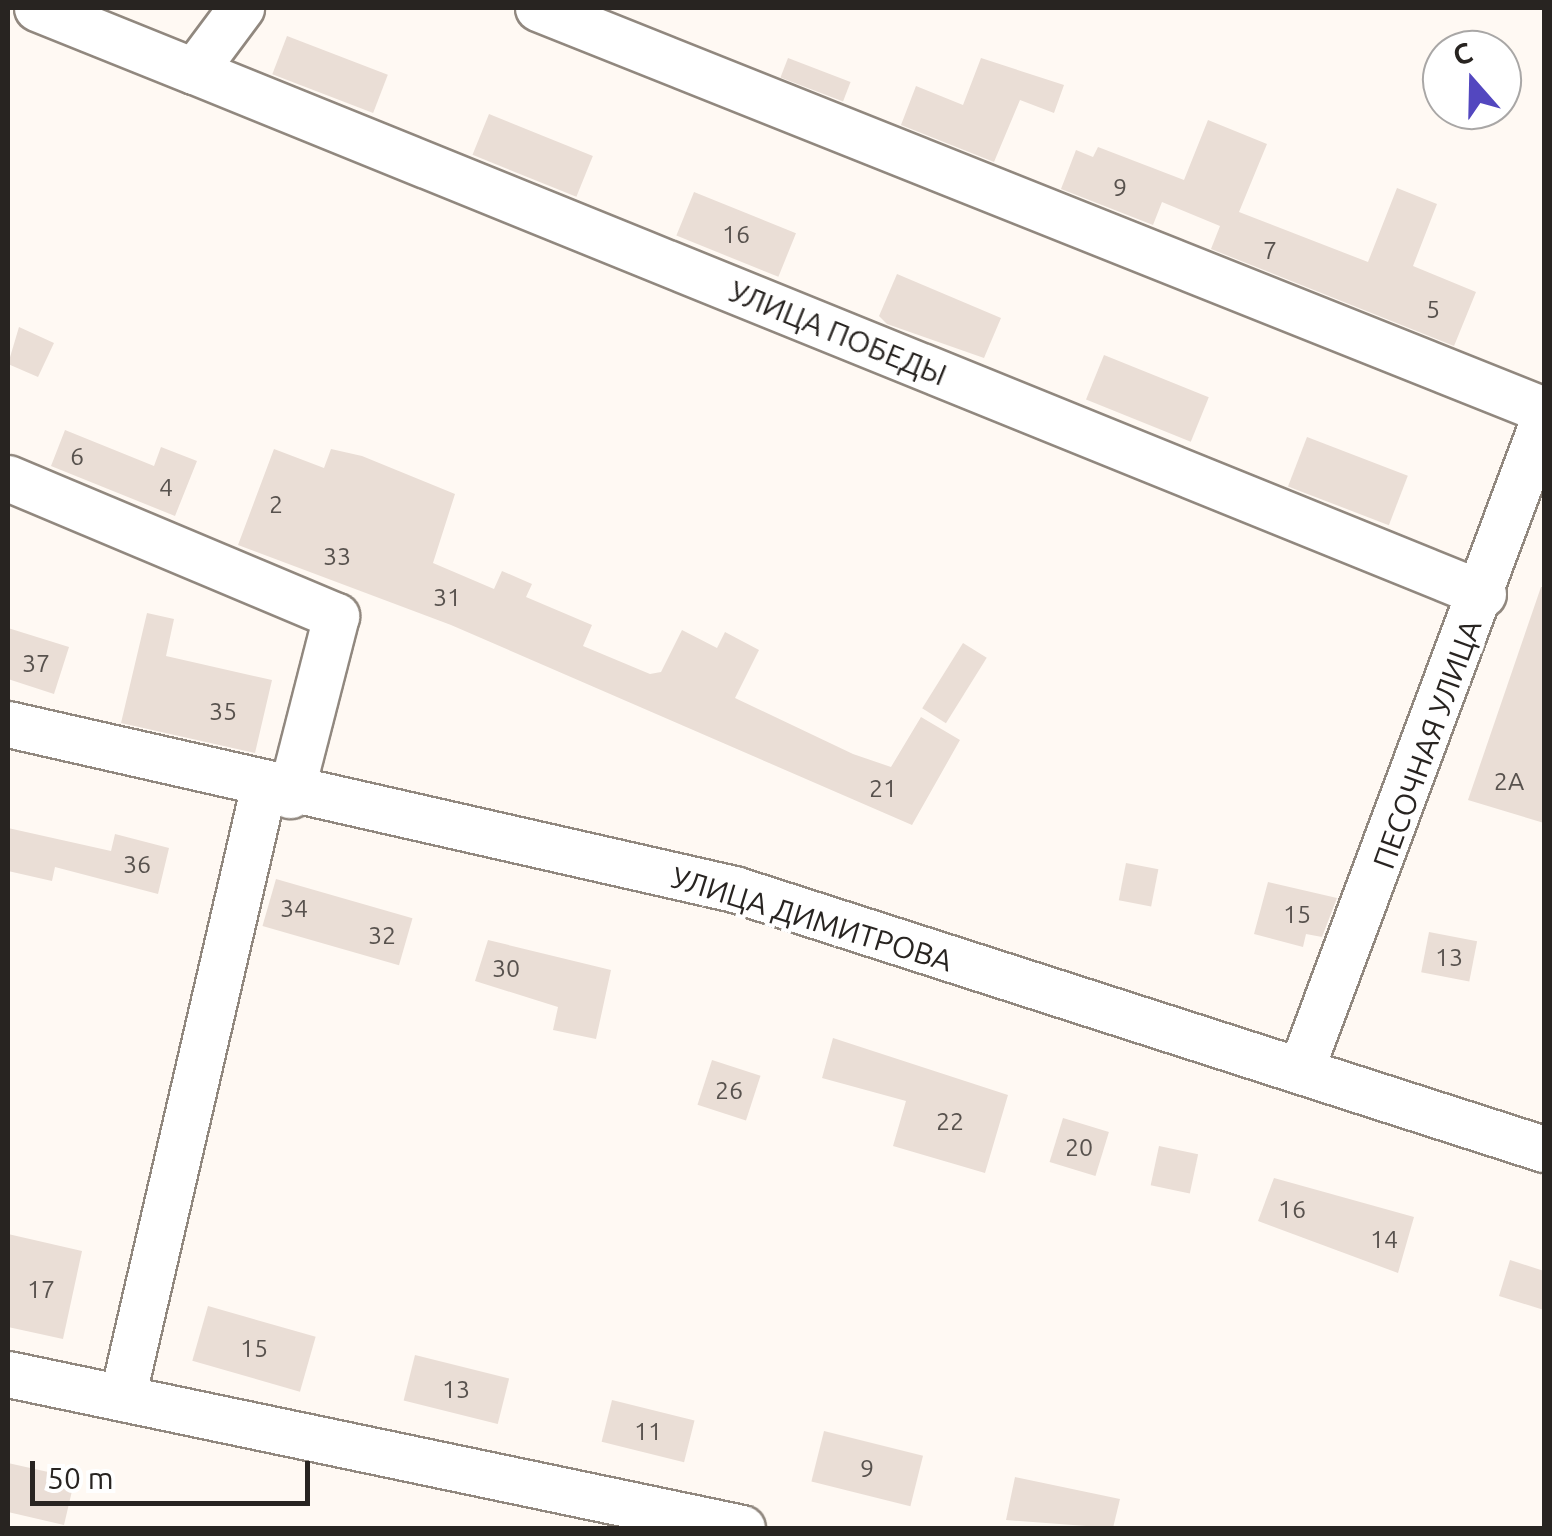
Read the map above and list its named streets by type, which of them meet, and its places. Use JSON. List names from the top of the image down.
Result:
{
  "streets": {
    "street": ["УЛИЦА ПОБЕДЫ", "ПЕСОЧНАЯ УЛИЦА", "УЛИЦА ДИМИТРОВА"]
  },
  "crossings": [
    ["УЛИЦА ПОБЕДЫ", "ПЕСОЧНАЯ УЛИЦА"],
    ["ПЕСОЧНАЯ УЛИЦА", "УЛИЦА ДИМИТРОВА"]
  ],
  "house_numbers": [
    "9",
    "16",
    "7",
    "5",
    "6",
    "4",
    "2",
    "33",
    "31",
    "37",
    "35",
    "2А",
    "21",
    "36",
    "34",
    "15",
    "32",
    "13",
    "30",
    "26",
    "22",
    "20",
    "16",
    "14",
    "17",
    "15",
    "13",
    "11",
    "9"
  ],
  "scale_bar": "50 m",
  "north": "top"
}
